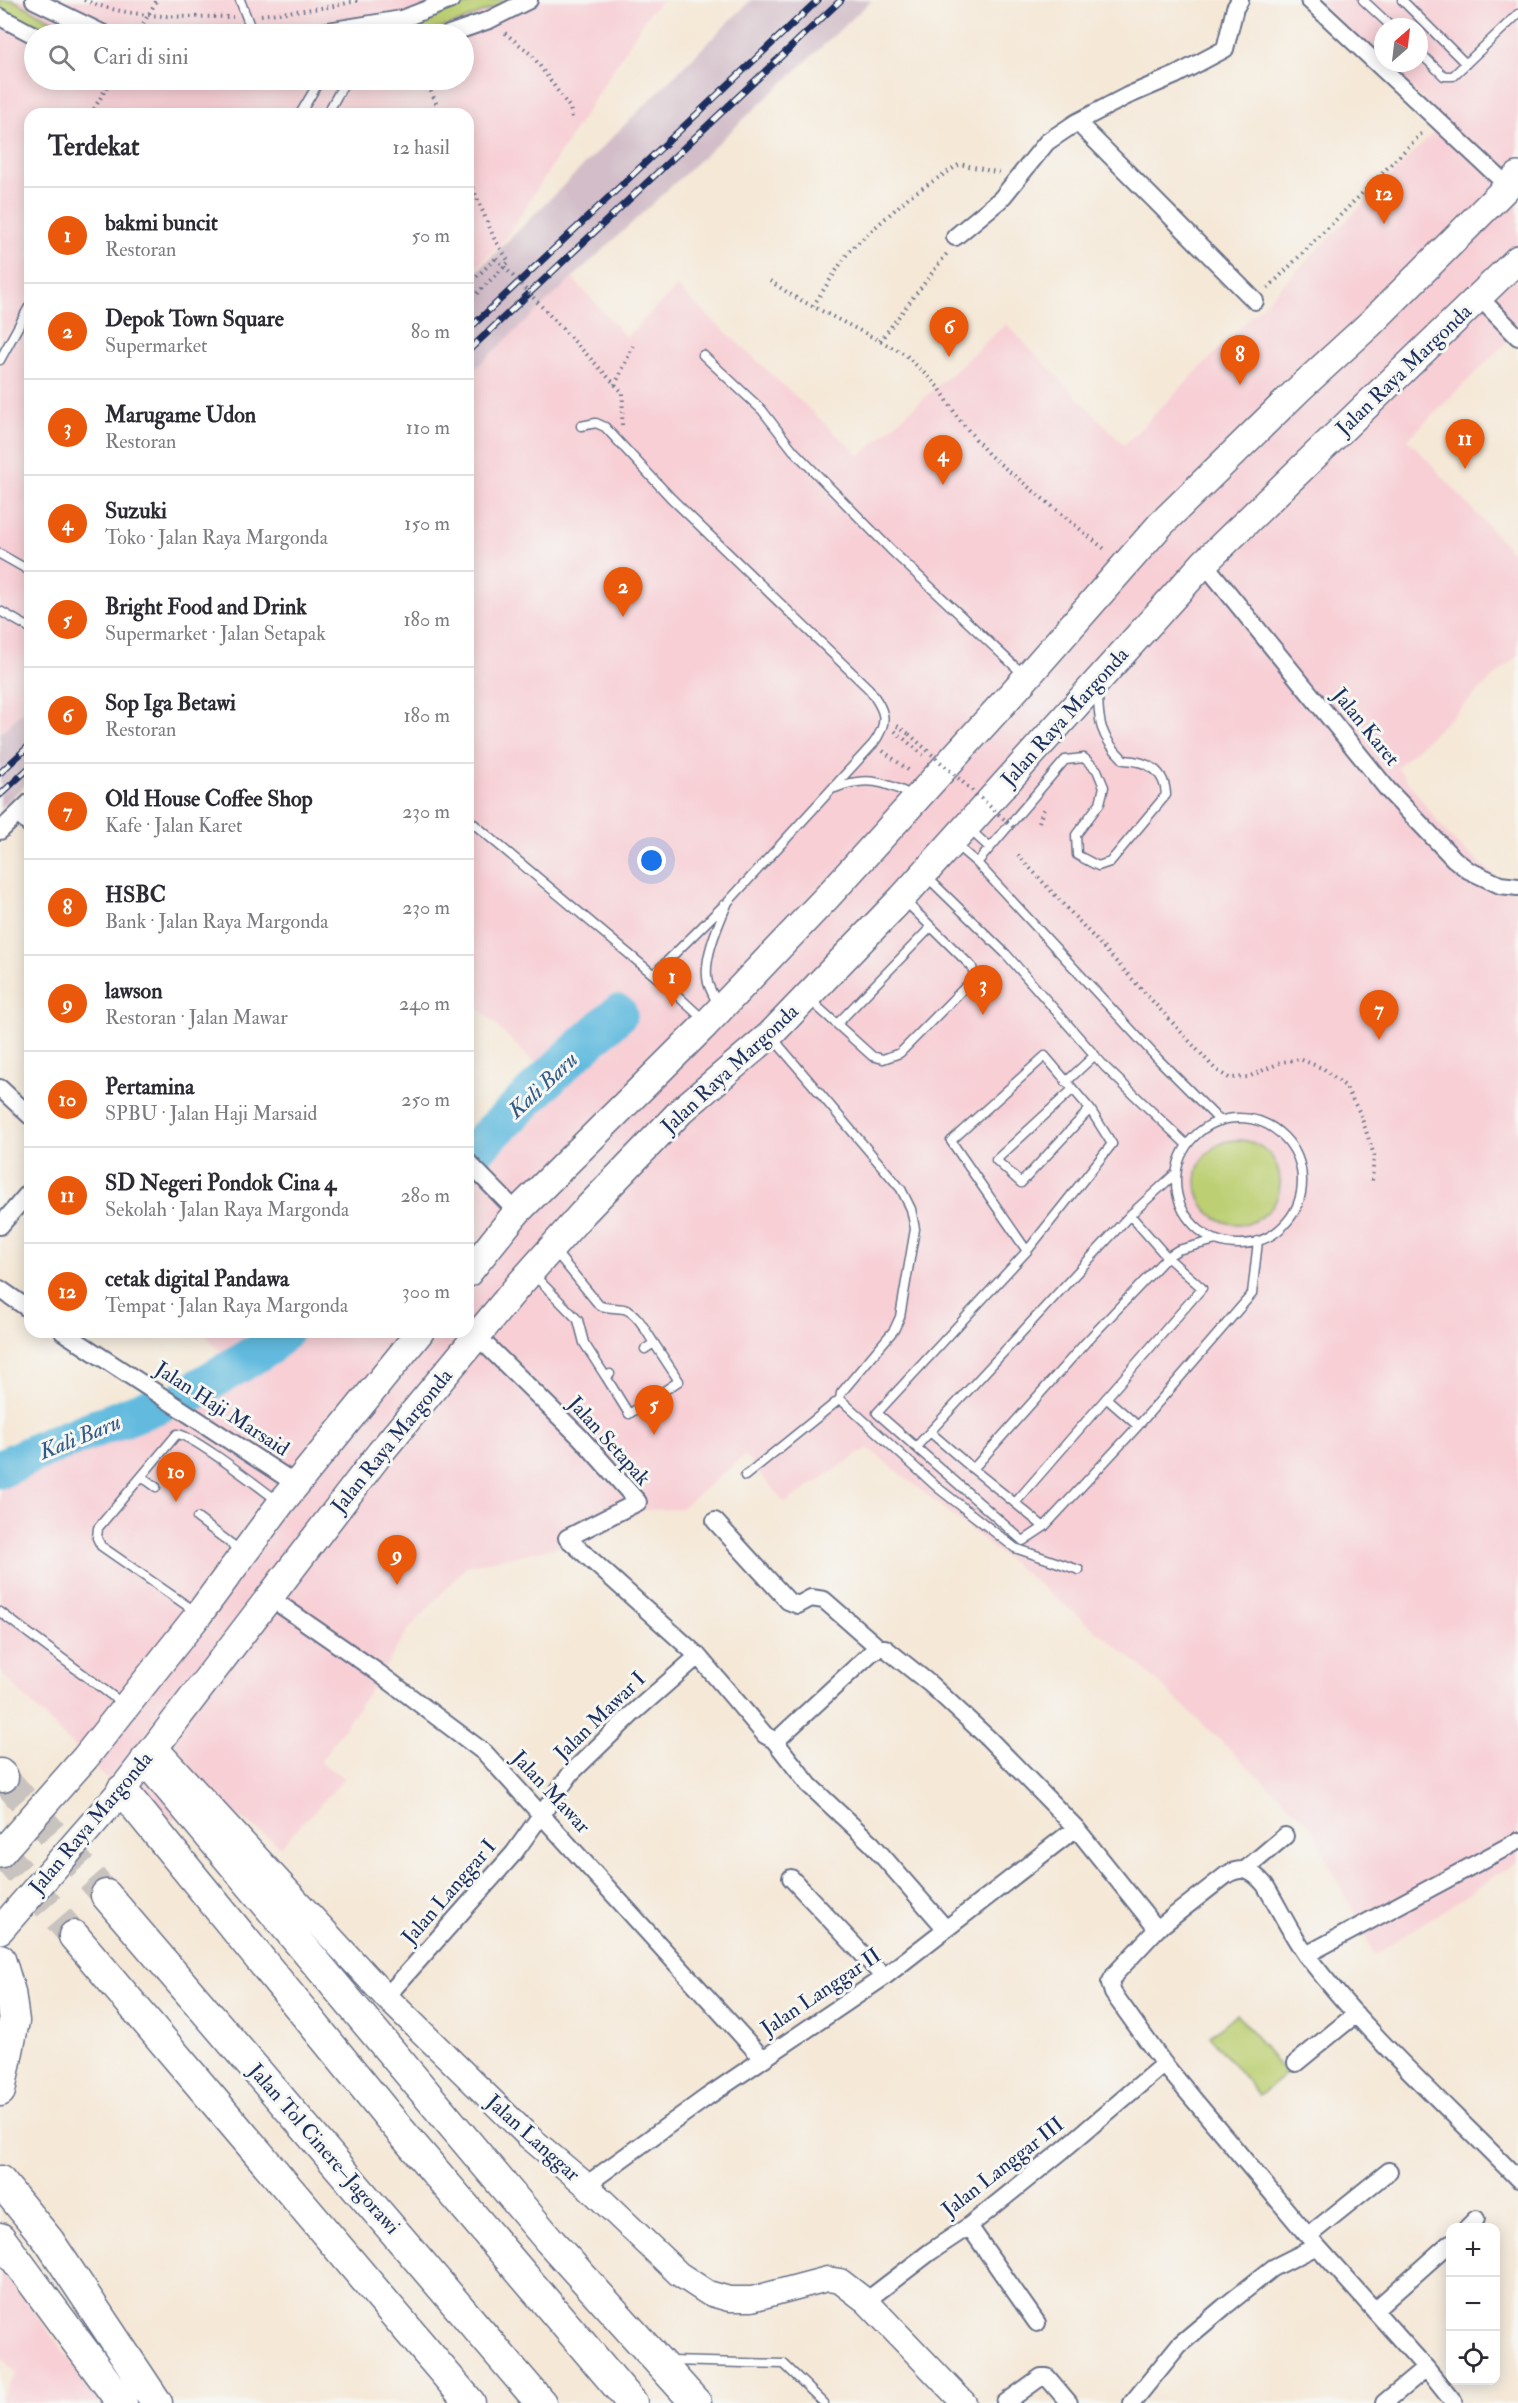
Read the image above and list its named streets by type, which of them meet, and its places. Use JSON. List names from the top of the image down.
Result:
{
  "streets": {
    "highway": ["Jalan Tol Cinere–Jagorawi"],
    "main road": ["Jalan Raya Margonda"],
    "street": [
      "Jalan Karet",
      "Jalan Haji Marsaid",
      "Jalan Setapak",
      "Jalan Mawar I",
      "Jalan Mawar",
      "Jalan Langgar I",
      "Jalan Langgar II",
      "Jalan Langgar",
      "Jalan Langgar III"
    ]
  },
  "crossings": [
    ["Jalan Raya Margonda", "Jalan Karet"],
    ["Jalan Raya Margonda", "Jalan Setapak"],
    ["Jalan Raya Margonda", "Jalan Mawar"],
    ["Jalan Raya Margonda", "Jalan Langgar"],
    ["Jalan Setapak", "Jalan Mawar I"],
    ["Jalan Mawar I", "Jalan Mawar"],
    ["Jalan Mawar I", "Jalan Langgar I"],
    ["Jalan Mawar", "Jalan Langgar I"],
    ["Jalan Mawar", "Jalan Langgar II"],
    ["Jalan Langgar I", "Jalan Langgar"],
    ["Jalan Langgar II", "Jalan Langgar"],
    ["Jalan Langgar", "Jalan Langgar III"]
  ],
  "water": ["Kali Baru"],
  "north": "top right",
  "page": {
    "search": "Cari di sini",
    "heading": ["Terdekat", "12 hasil"],
    "pins": [
      "12",
      "6",
      "8",
      "11",
      "4",
      "2",
      "1",
      "3",
      "7",
      "5",
      "10",
      "9"
    ],
    "list": [
      {
        "mark": "1",
        "name": "bakmi buncit",
        "note": "Restoran",
        "value": "50 m"
      },
      {
        "mark": "2",
        "name": "Depok Town Square",
        "note": "Supermarket",
        "value": "80 m"
      },
      {
        "mark": "3",
        "name": "Marugame Udon",
        "note": "Restoran",
        "value": "110 m"
      },
      {
        "mark": "4",
        "name": "Suzuki",
        "note": "Toko · Jalan Raya Margonda",
        "value": "150 m"
      },
      {
        "mark": "5",
        "name": "Bright Food and Drink",
        "note": "Supermarket · Jalan Setapak",
        "value": "180 m"
      },
      {
        "mark": "6",
        "name": "Sop Iga Betawi",
        "note": "Restoran",
        "value": "180 m"
      },
      {
        "mark": "7",
        "name": "Old House Coffee Shop",
        "note": "Kafe · Jalan Karet",
        "value": "230 m"
      },
      {
        "mark": "8",
        "name": "HSBC",
        "note": "Bank · Jalan Raya Margonda",
        "value": "230 m"
      },
      {
        "mark": "9",
        "name": "lawson",
        "note": "Restoran · Jalan Mawar",
        "value": "240 m"
      },
      {
        "mark": "10",
        "name": "Pertamina",
        "note": "SPBU · Jalan Haji Marsaid",
        "value": "250 m"
      },
      {
        "mark": "11",
        "name": "SD Negeri Pondok Cina 4",
        "note": "Sekolah · Jalan Raya Margonda",
        "value": "280 m"
      },
      {
        "mark": "12",
        "name": "cetak digital Pandawa",
        "note": "Tempat · Jalan Raya Margonda",
        "value": "300 m"
      }
    ],
    "map_buttons": ["+", "−"]
  }
}
